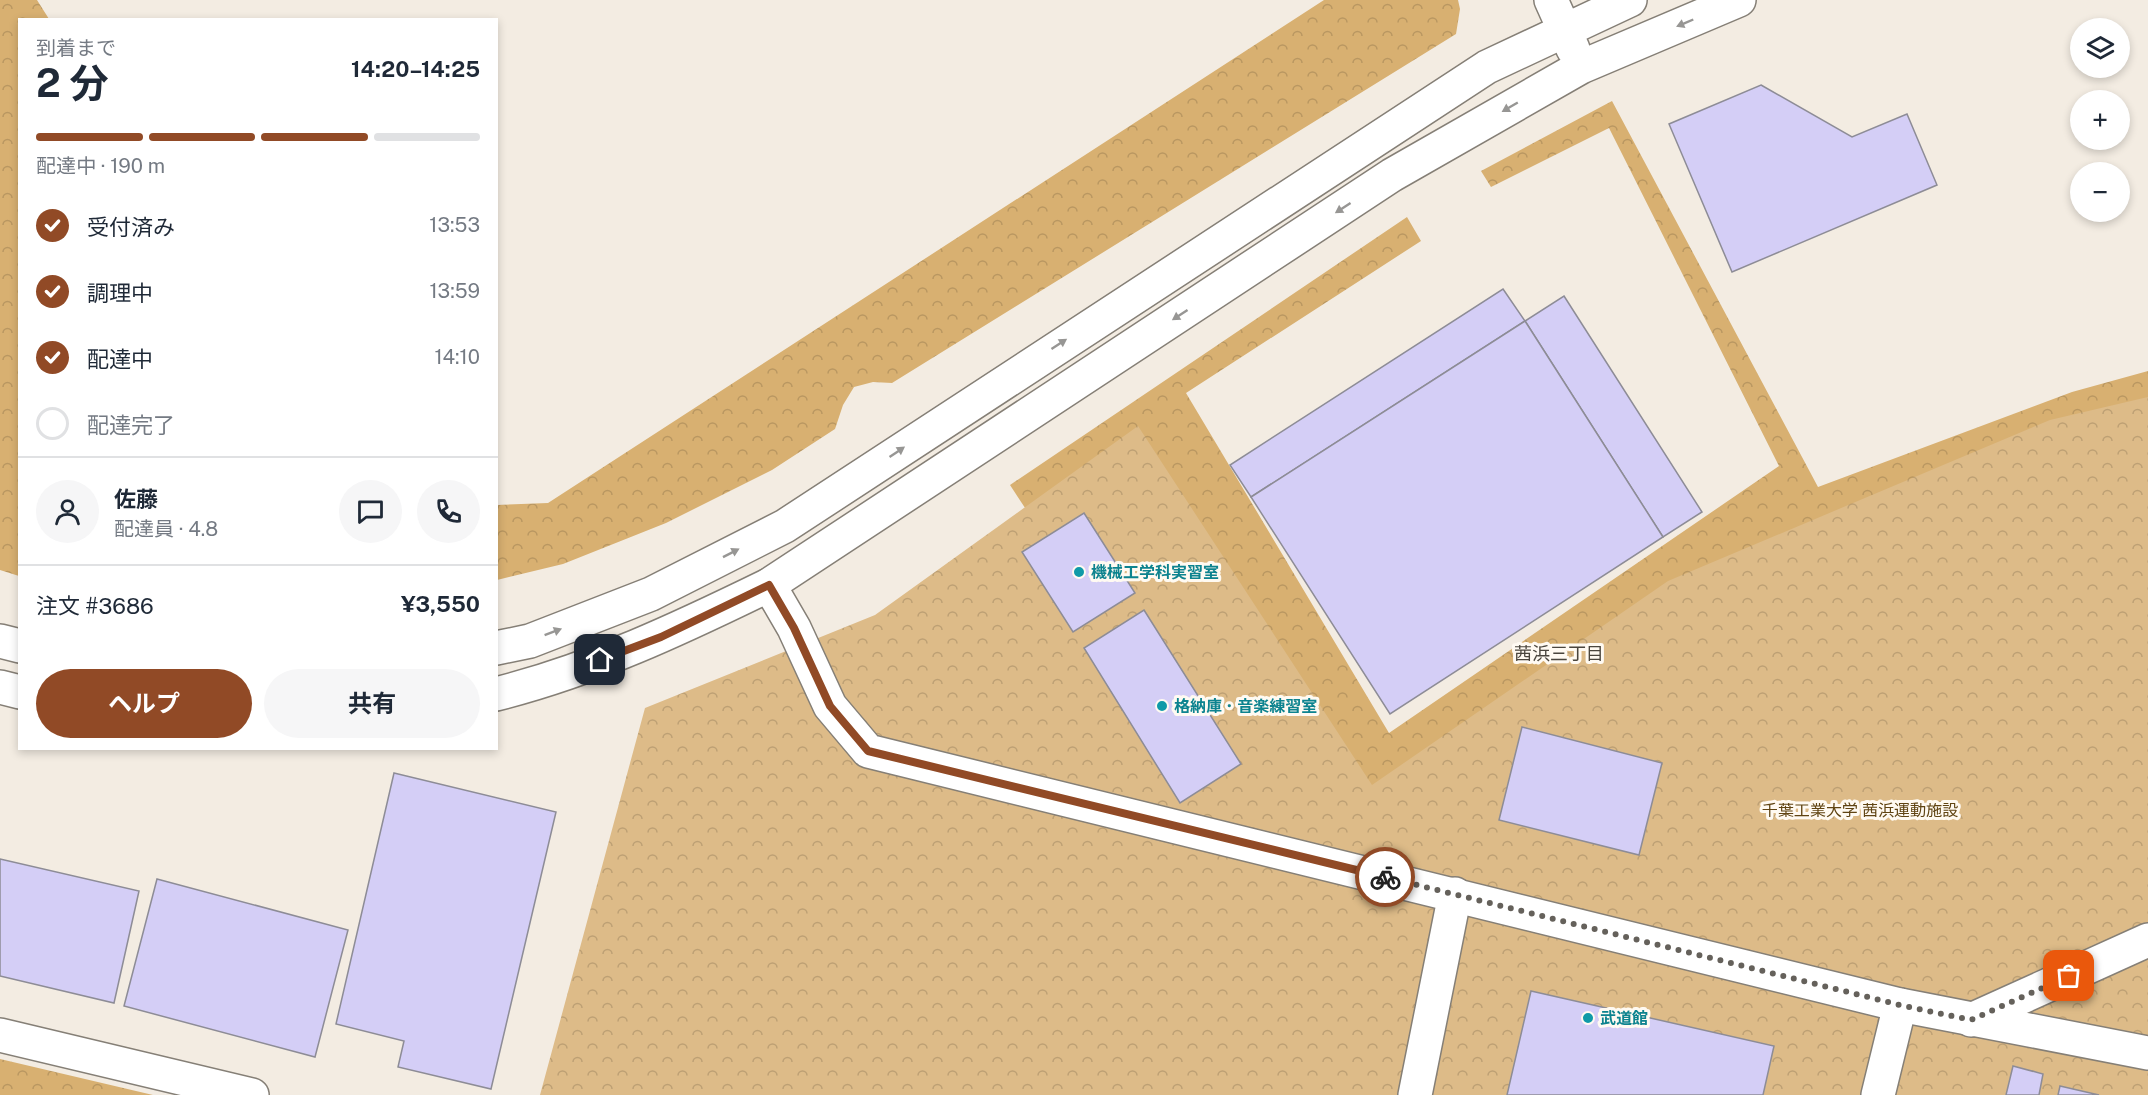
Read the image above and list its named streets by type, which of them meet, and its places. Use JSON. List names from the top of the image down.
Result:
{
  "districts": ["茜浜三丁目"],
  "parks": ["千葉工業大学 茜浜運動施設"],
  "places": ["機械工学科実習室", "格納庫 ･ 音楽練習室", "武道館"],
  "page": {
    "map_buttons": ["+", "−"],
    "heading": ["2 分", "到着まで", "14:20–14:25"],
    "panel": [
      "佐藤",
      "配達員 · 4.8",
      "注文 #3686",
      "¥3,550"
    ],
    "bar": "配達中 · 190 m",
    "list": [
      ["受付済み", "13:53"],
      ["調理中", "13:59"],
      ["配達中", "14:10"],
      "配達完了"
    ],
    "buttons": ["ヘルプ", "共有"]
  }
}
